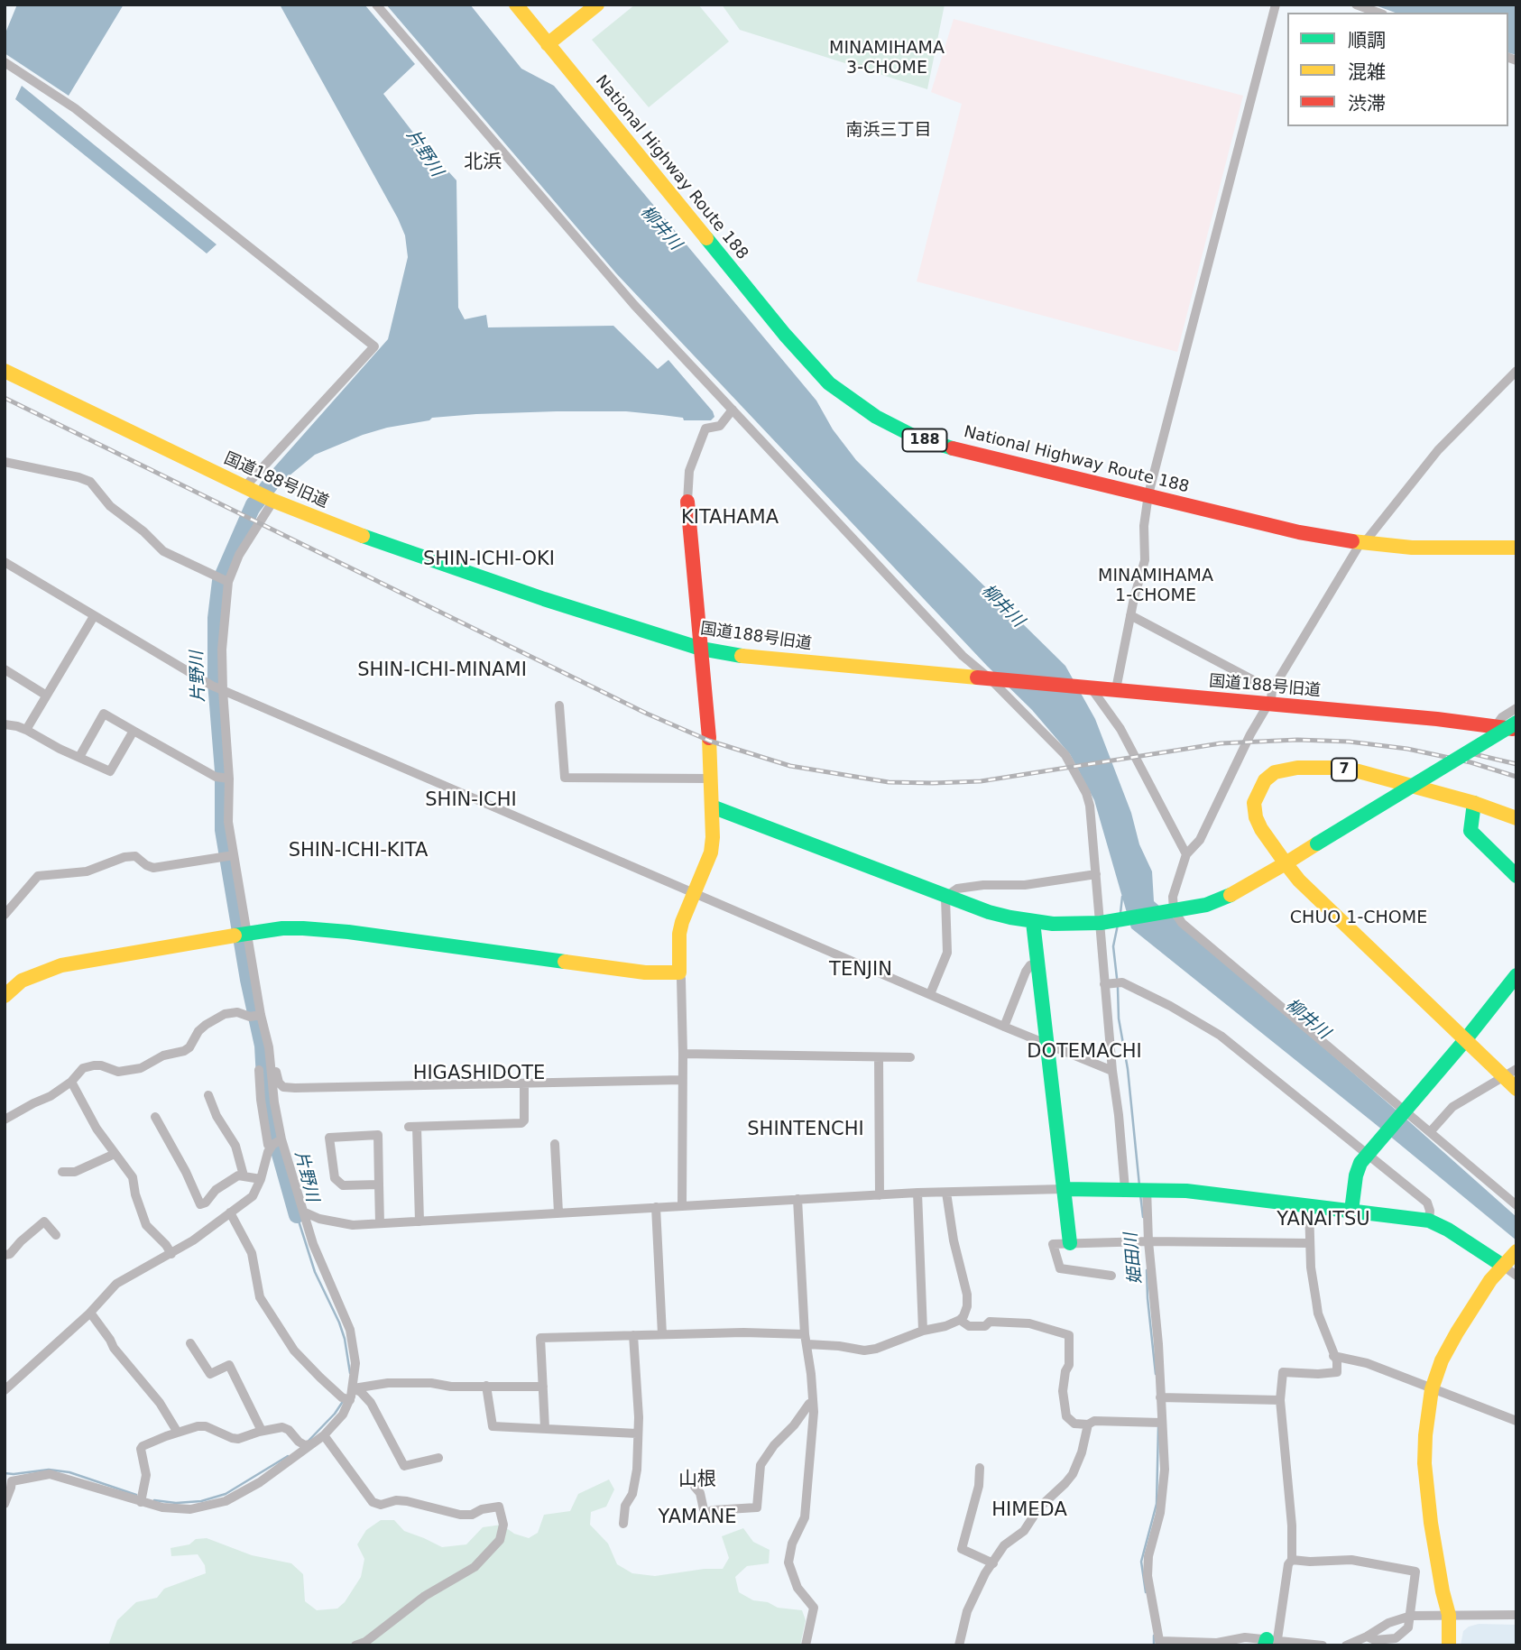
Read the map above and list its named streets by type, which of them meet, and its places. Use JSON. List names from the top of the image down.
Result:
{
  "streets": {
    "main road": [
      "National Highway Route 188",
      "188",
      "国道188号旧道",
      "7"
    ]
  },
  "districts": [
    "MINAMIHAMA 3-CHOME",
    "南浜三丁目",
    "北浜",
    "KITAHAMA",
    "SHIN-ICHI-OKI",
    "MINAMIHAMA 1-CHOME",
    "SHIN-ICHI-MINAMI",
    "SHIN-ICHI",
    "SHIN-ICHI-KITA",
    "CHUO 1-CHOME",
    "TENJIN",
    "DOTEMACHI",
    "HIGASHIDOTE",
    "SHINTENCHI",
    "YANAITSU",
    "山根",
    "HIMEDA",
    "YAMANE"
  ],
  "water": ["片野川", "柳井川", "姫田川"],
  "legend": ["順調", "混雑", "渋滞"]
}
